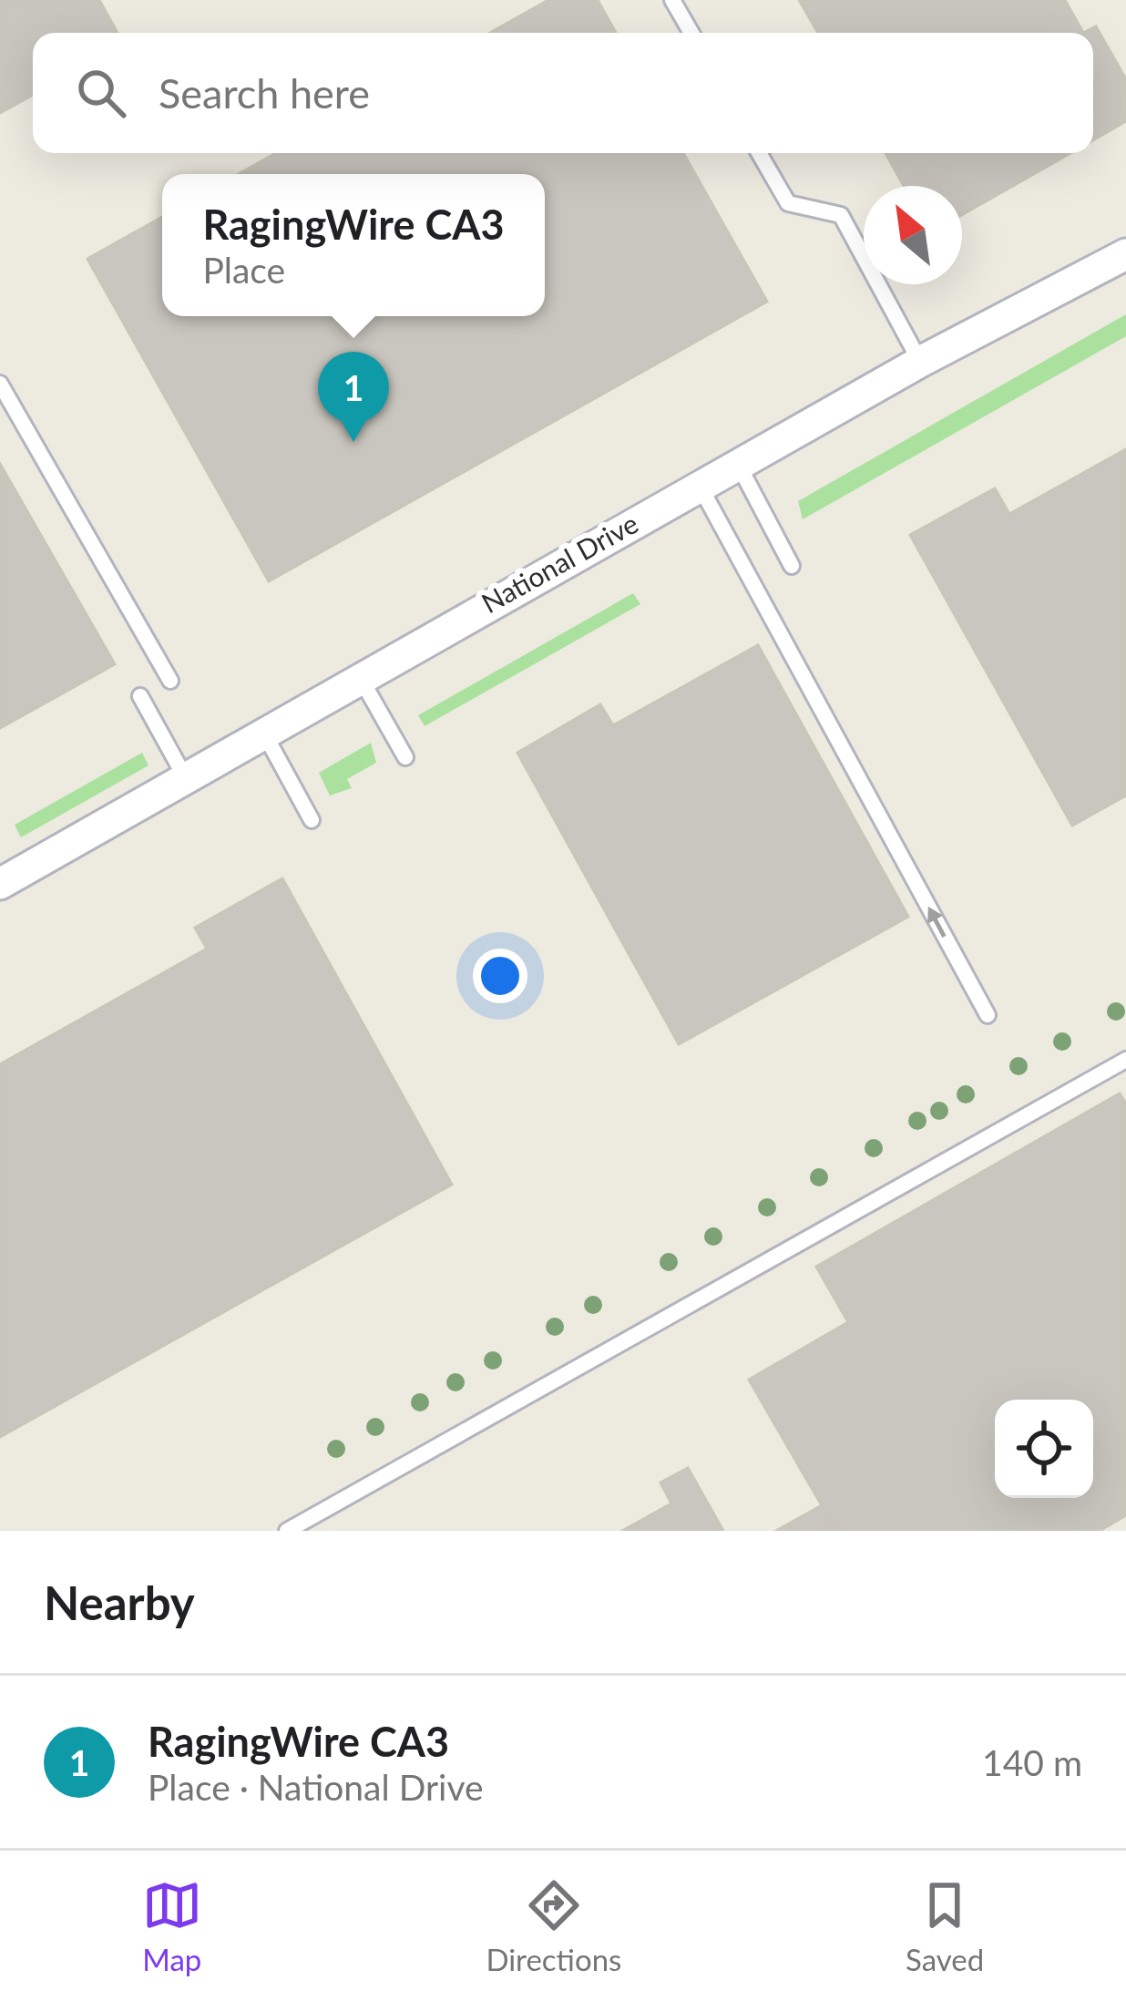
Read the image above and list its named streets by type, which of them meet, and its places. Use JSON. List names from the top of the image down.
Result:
{
  "streets": {
    "street": ["National Drive"]
  },
  "north": "top left",
  "page": {
    "search": "Search here",
    "popup": ["RagingWire CA3", "Place"],
    "pins": "1",
    "heading": "Nearby",
    "list": [
      {
        "mark": "1",
        "name": "RagingWire CA3",
        "note": "Place · National Drive",
        "value": "140 m"
      }
    ],
    "nav": ["Map", "Directions", "Saved"]
  }
}
